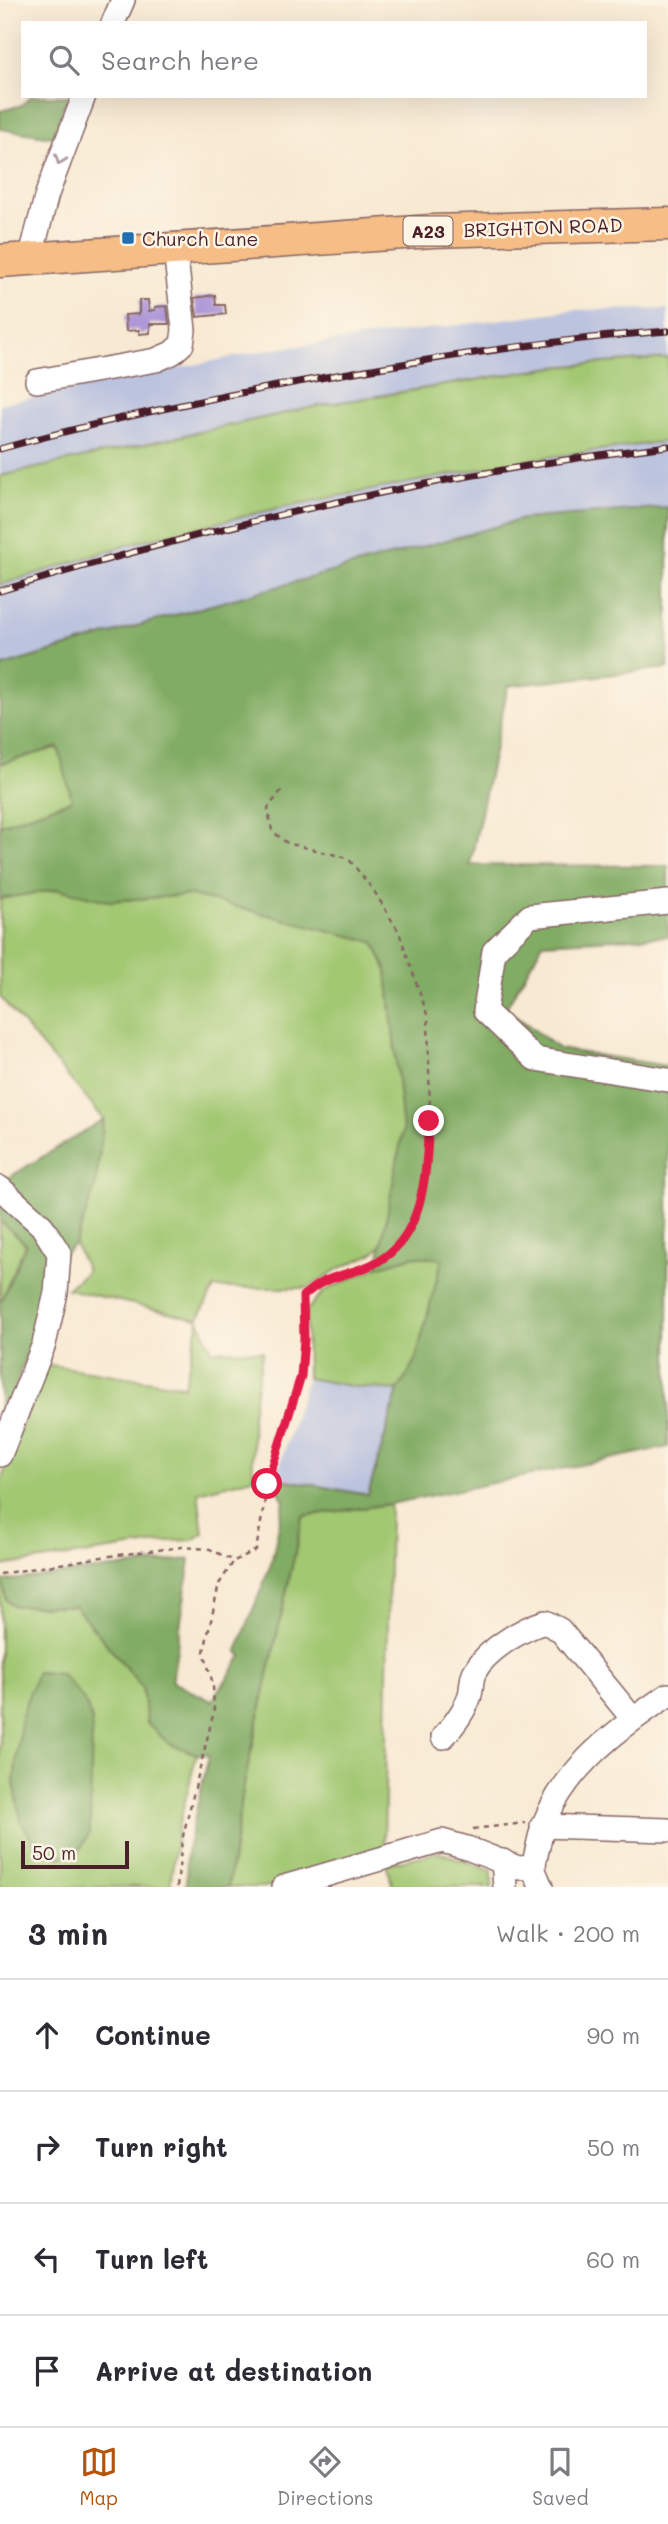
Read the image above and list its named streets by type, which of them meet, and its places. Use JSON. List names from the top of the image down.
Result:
{
  "streets": {
    "highway": ["BRIGHTON ROAD", "A23"]
  },
  "places": {
    "transit": ["Church Lane"]
  },
  "scale_bar": "50 m",
  "page": {
    "search": "Search here",
    "scale": "50 m",
    "heading": ["3 min", "Walk · 200 m"],
    "list": [
      ["Continue", "90 m"],
      ["Turn right", "50 m"],
      ["Turn left", "60 m"],
      "Arrive at destination"
    ],
    "nav": ["Map", "Directions", "Saved"]
  }
}
